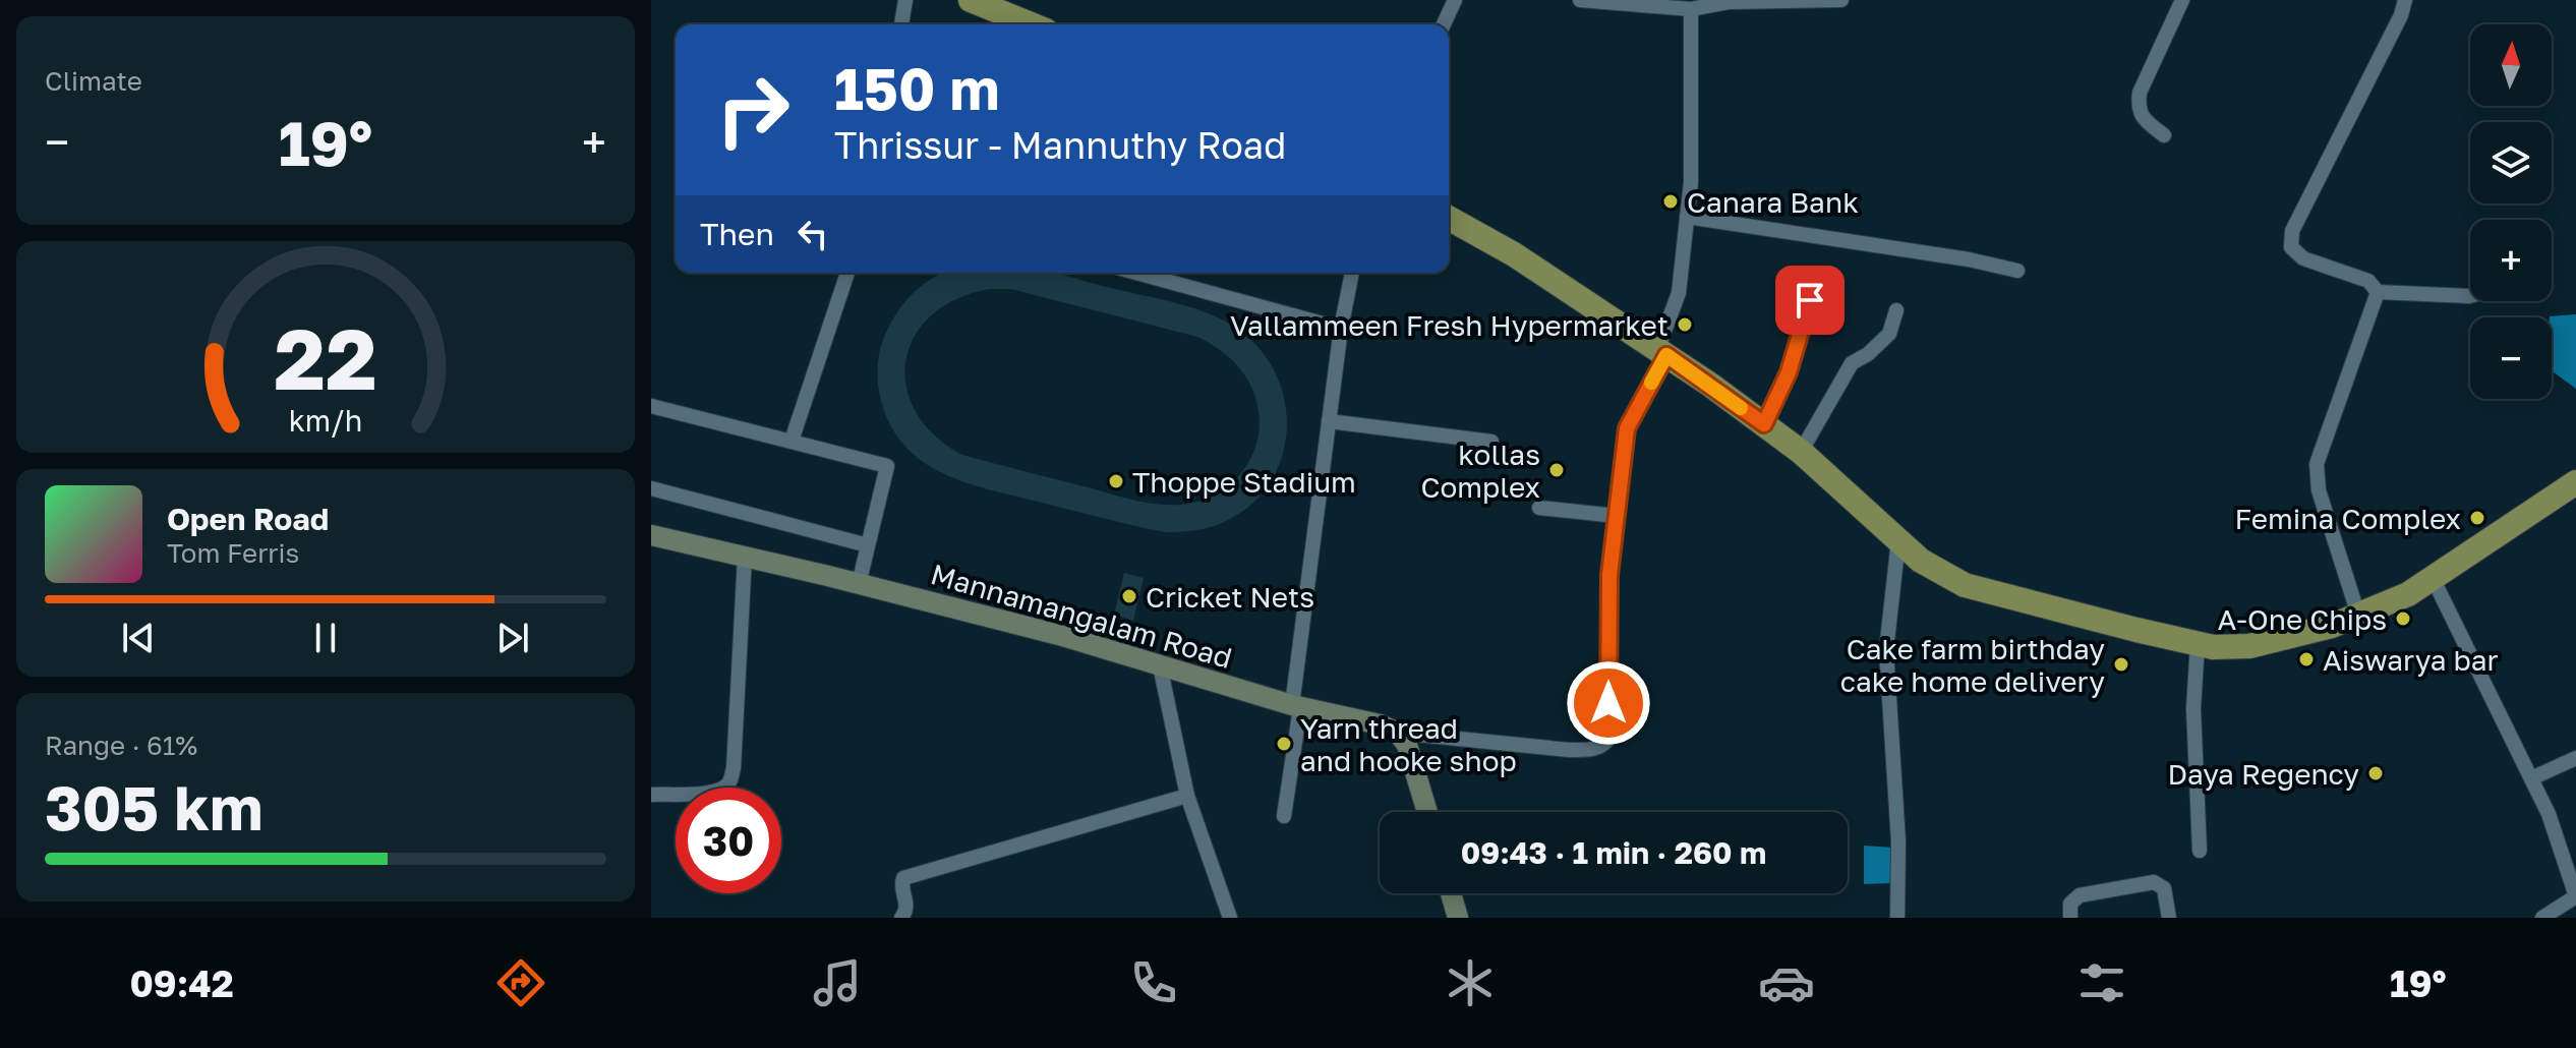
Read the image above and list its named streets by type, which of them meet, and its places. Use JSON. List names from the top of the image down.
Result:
{
  "streets": {
    "main road": ["Mannamangalam Road"]
  },
  "places": [
    "Canara Bank",
    "Vallammeen Fresh Hypermarket",
    "kollas Complex",
    "Thoppe Stadium",
    "Femina Complex",
    "Cricket Nets",
    "A-One Chips",
    "Aiswarya bar",
    "Cake farm birthday cake home delivery",
    "Yarn thread and hooke shop",
    "Daya Regency"
  ],
  "north": "top",
  "page": {
    "tile": [
      "Climate",
      ["Range · 61%", "305 km"]
    ],
    "map_buttons": ["+", "−"],
    "turn": ["150 m", "Thrissur - Mannuthy Road"],
    "heat": ["−", "19°", "+"],
    "then": "Then",
    "song": ["Open Road", "Tom Ferris"],
    "limit": "30",
    "trip": "09:43 · 1 min · 260 m",
    "tabs": ["09:42", "19°"],
    "gauge": ["22", "km/h"]
  }
}
